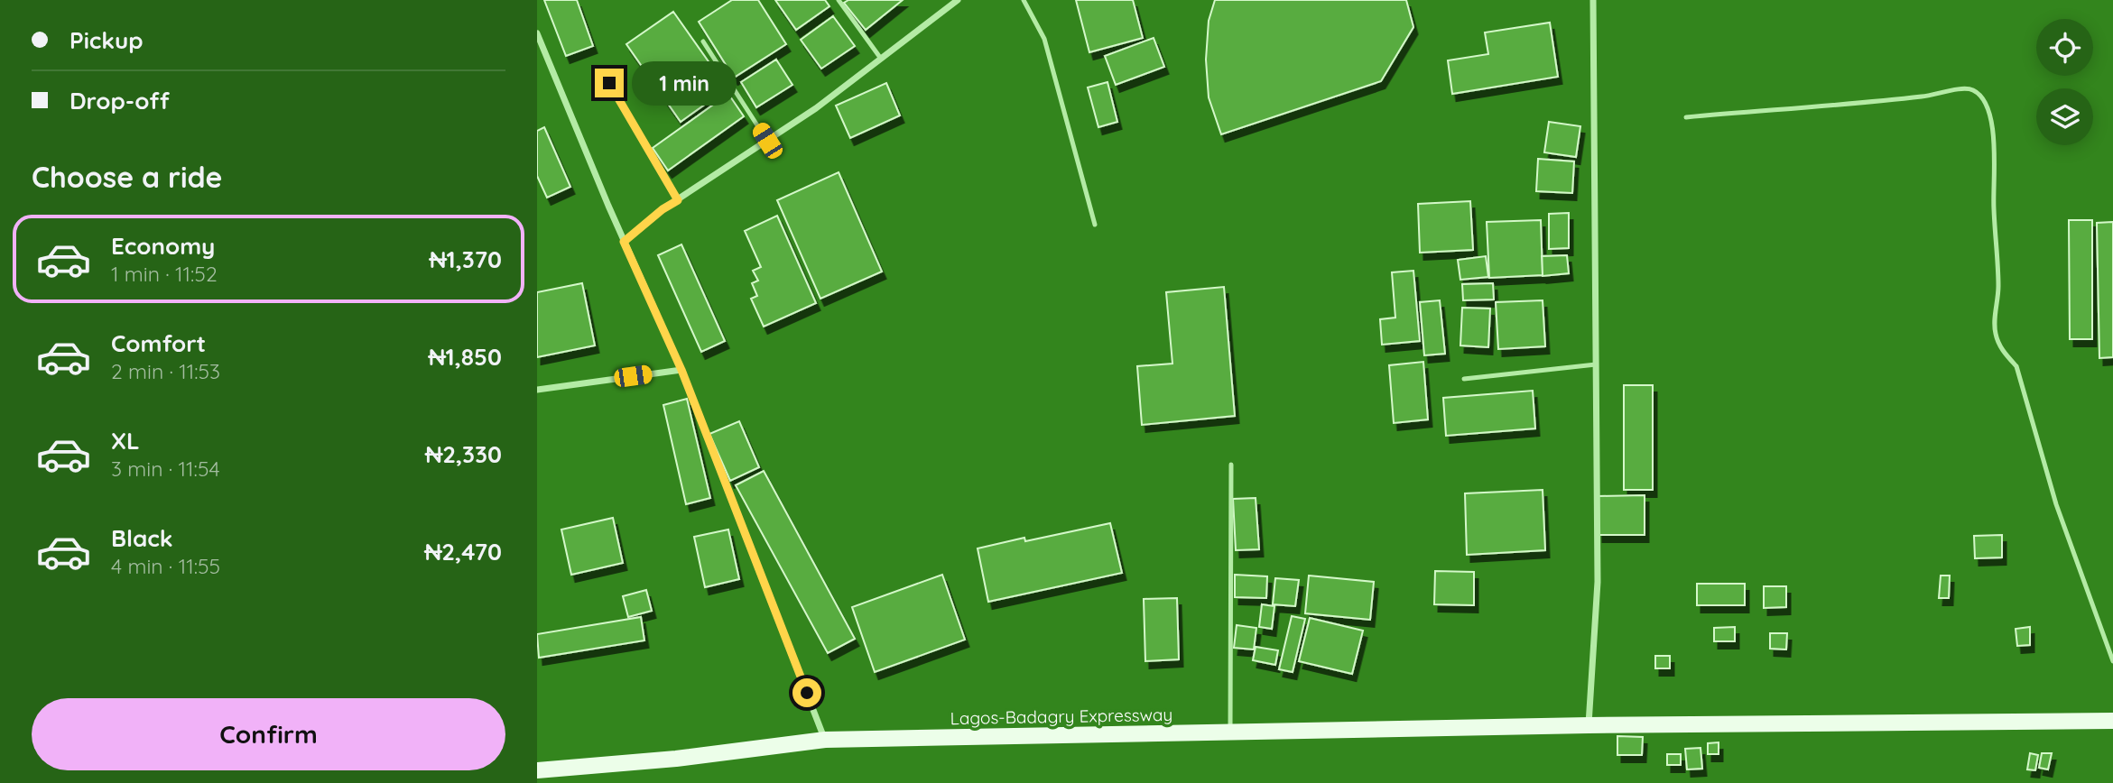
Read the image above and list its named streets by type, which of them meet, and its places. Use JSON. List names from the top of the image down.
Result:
{
  "streets": {
    "main road": ["Lagos-Badagry Expressway"]
  },
  "page": {
    "banner": ["Pickup", "Drop-off"],
    "bubble": "1 min",
    "heading": "Choose a ride",
    "list": [
      {
        "name": "Economy",
        "note": "1 min · 11:52",
        "value": "₦1,370"
      },
      {
        "name": "Comfort",
        "note": "2 min · 11:53",
        "value": "₦1,850"
      },
      {
        "name": "XL",
        "note": "3 min · 11:54",
        "value": "₦2,330"
      },
      {
        "name": "Black",
        "note": "4 min · 11:55",
        "value": "₦2,470"
      }
    ],
    "buttons": "Confirm"
  }
}
